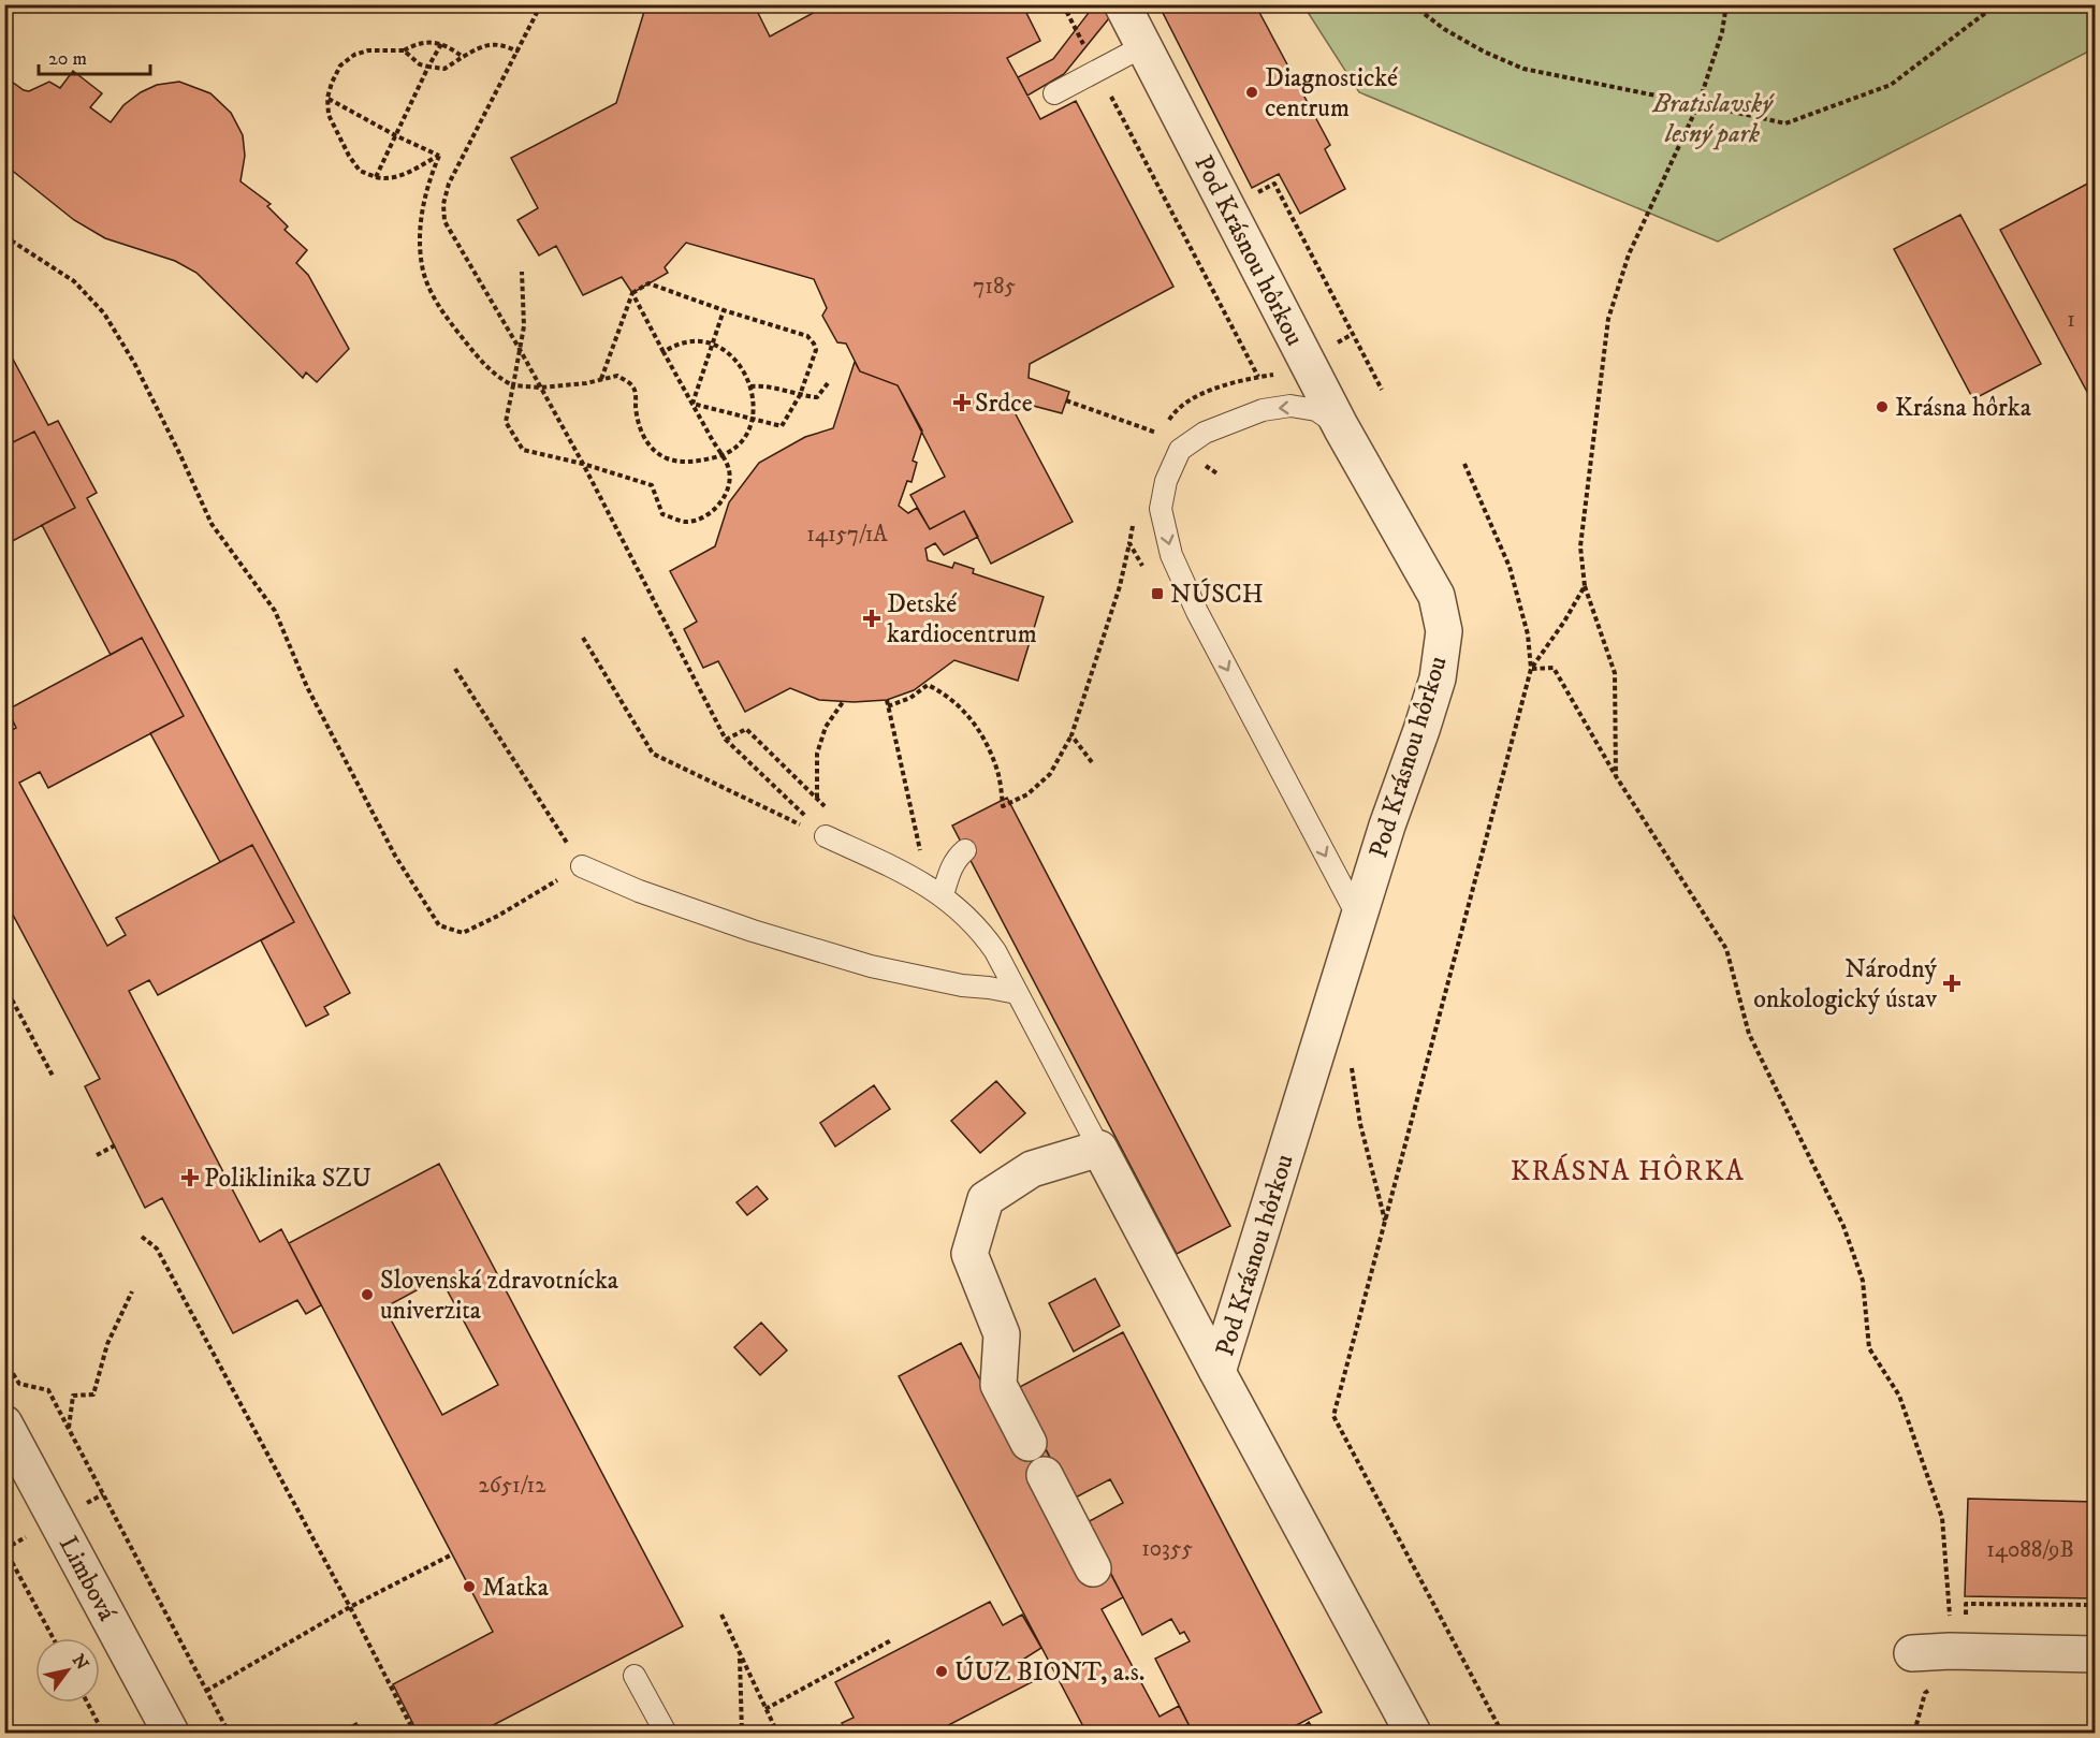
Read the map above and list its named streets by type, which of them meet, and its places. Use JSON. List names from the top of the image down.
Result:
{
  "streets": {
    "street": ["Pod Krásnou hôrkou", "Limbová"]
  },
  "districts": ["KRÁSNA HÔRKA"],
  "parks": ["Bratislavský lesný park"],
  "places": {
    "other": [
      "Diagnostické centrum",
      "Krásna hôrka",
      "Slovenská zdravotnícka univerzita",
      "Matka",
      "ÚUZ BIONT, a.s."
    ],
    "health": [
      "Srdce",
      "Detské kardiocentrum",
      "Národný onkologický ústav",
      "Poliklinika SZU"
    ],
    "transit": ["NÚSCH"]
  },
  "house_numbers": [
    "7185",
    "1",
    "14157/1A",
    "2651/12",
    "10355",
    "14088/9B"
  ],
  "scale_bar": "20 m",
  "north": "top right"
}
